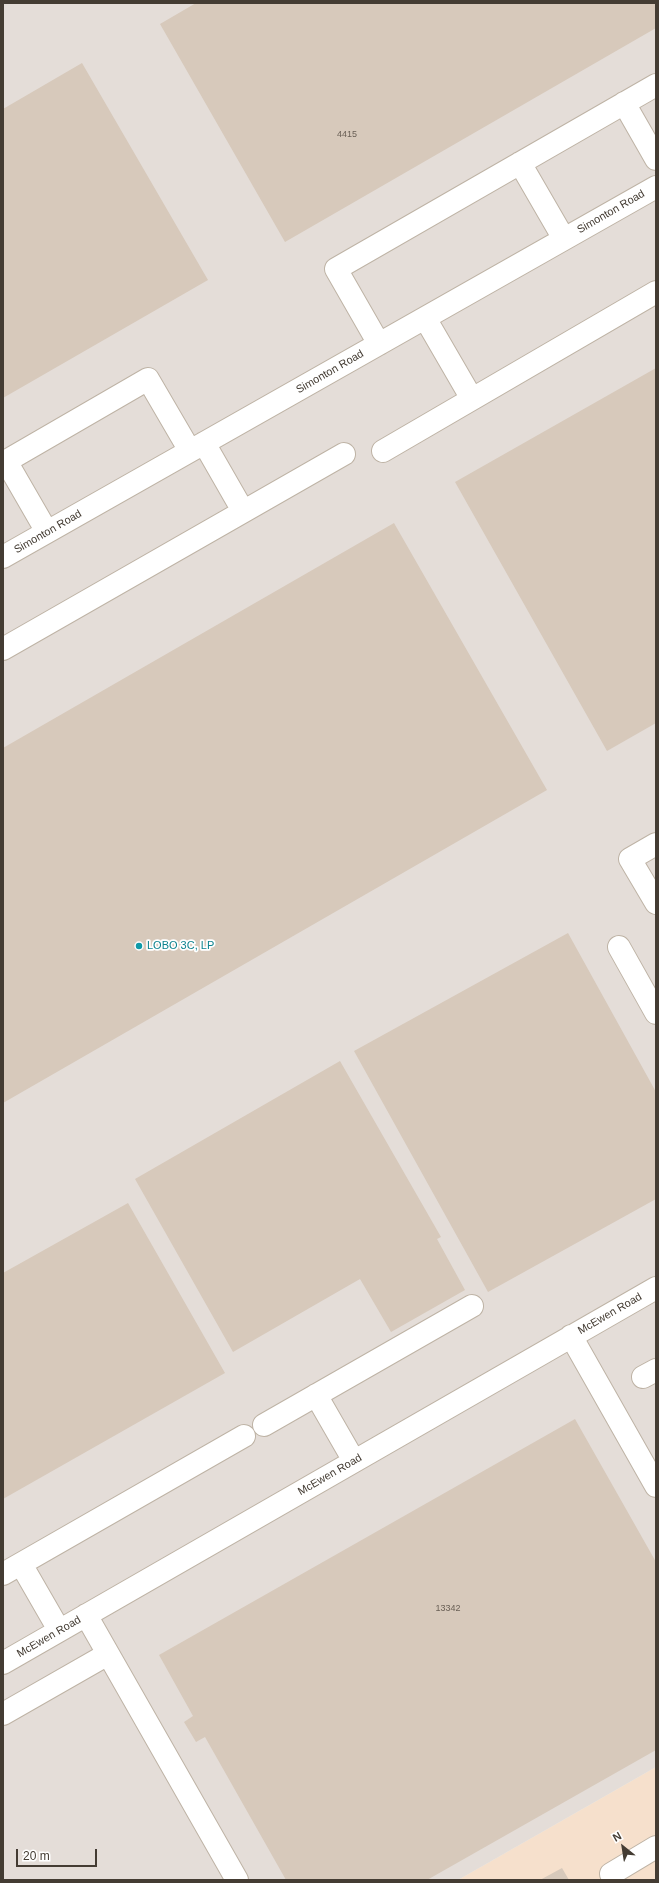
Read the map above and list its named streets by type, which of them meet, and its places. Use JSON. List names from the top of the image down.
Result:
{
  "streets": {
    "street": ["Simonton Road", "McEwen Road"]
  },
  "places": ["LOBO 3C, LP"],
  "house_numbers": ["4415", "13342"],
  "scale_bar": "20 m",
  "north": "top left"
}
